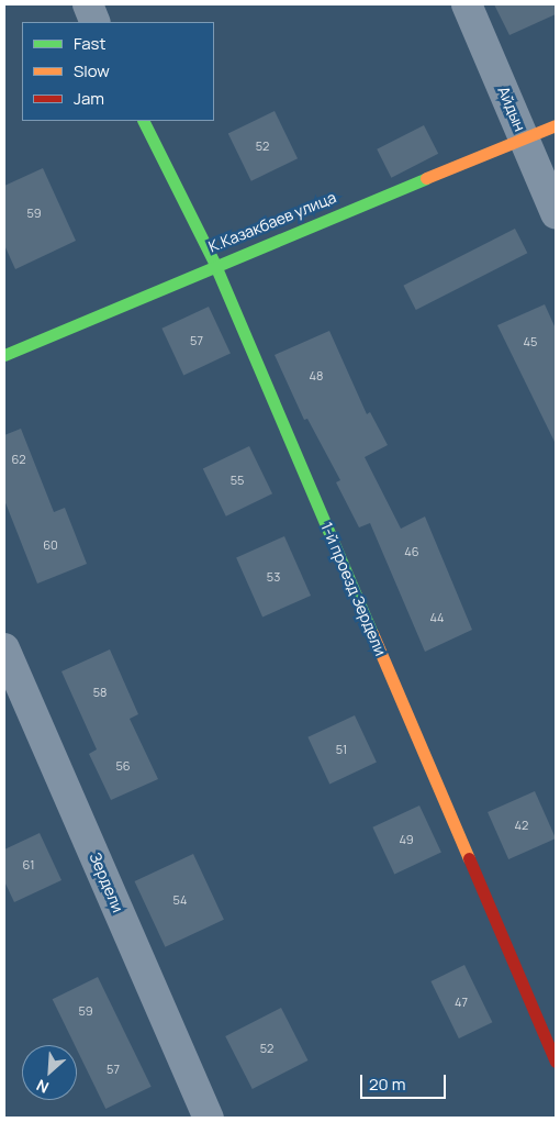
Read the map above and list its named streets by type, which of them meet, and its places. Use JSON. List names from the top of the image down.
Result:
{
  "streets": {
    "street": [
      "Айдын",
      "К.Казакбаев улица",
      "1-й проезд Зердели",
      "Зердели"
    ]
  },
  "crossings": [
    ["Айдын", "К.Казакбаев улица"],
    ["К.Казакбаев улица", "1-й проезд Зердели"]
  ],
  "house_numbers": [
    "52",
    "59",
    "57",
    "45",
    "48",
    "62",
    "55",
    "60",
    "46",
    "53",
    "44",
    "58",
    "51",
    "56",
    "42",
    "49",
    "61",
    "54",
    "47",
    "59",
    "52",
    "57"
  ],
  "legend": ["Fast", "Slow", "Jam"],
  "scale_bar": "20 m",
  "north": "bottom left"
}
